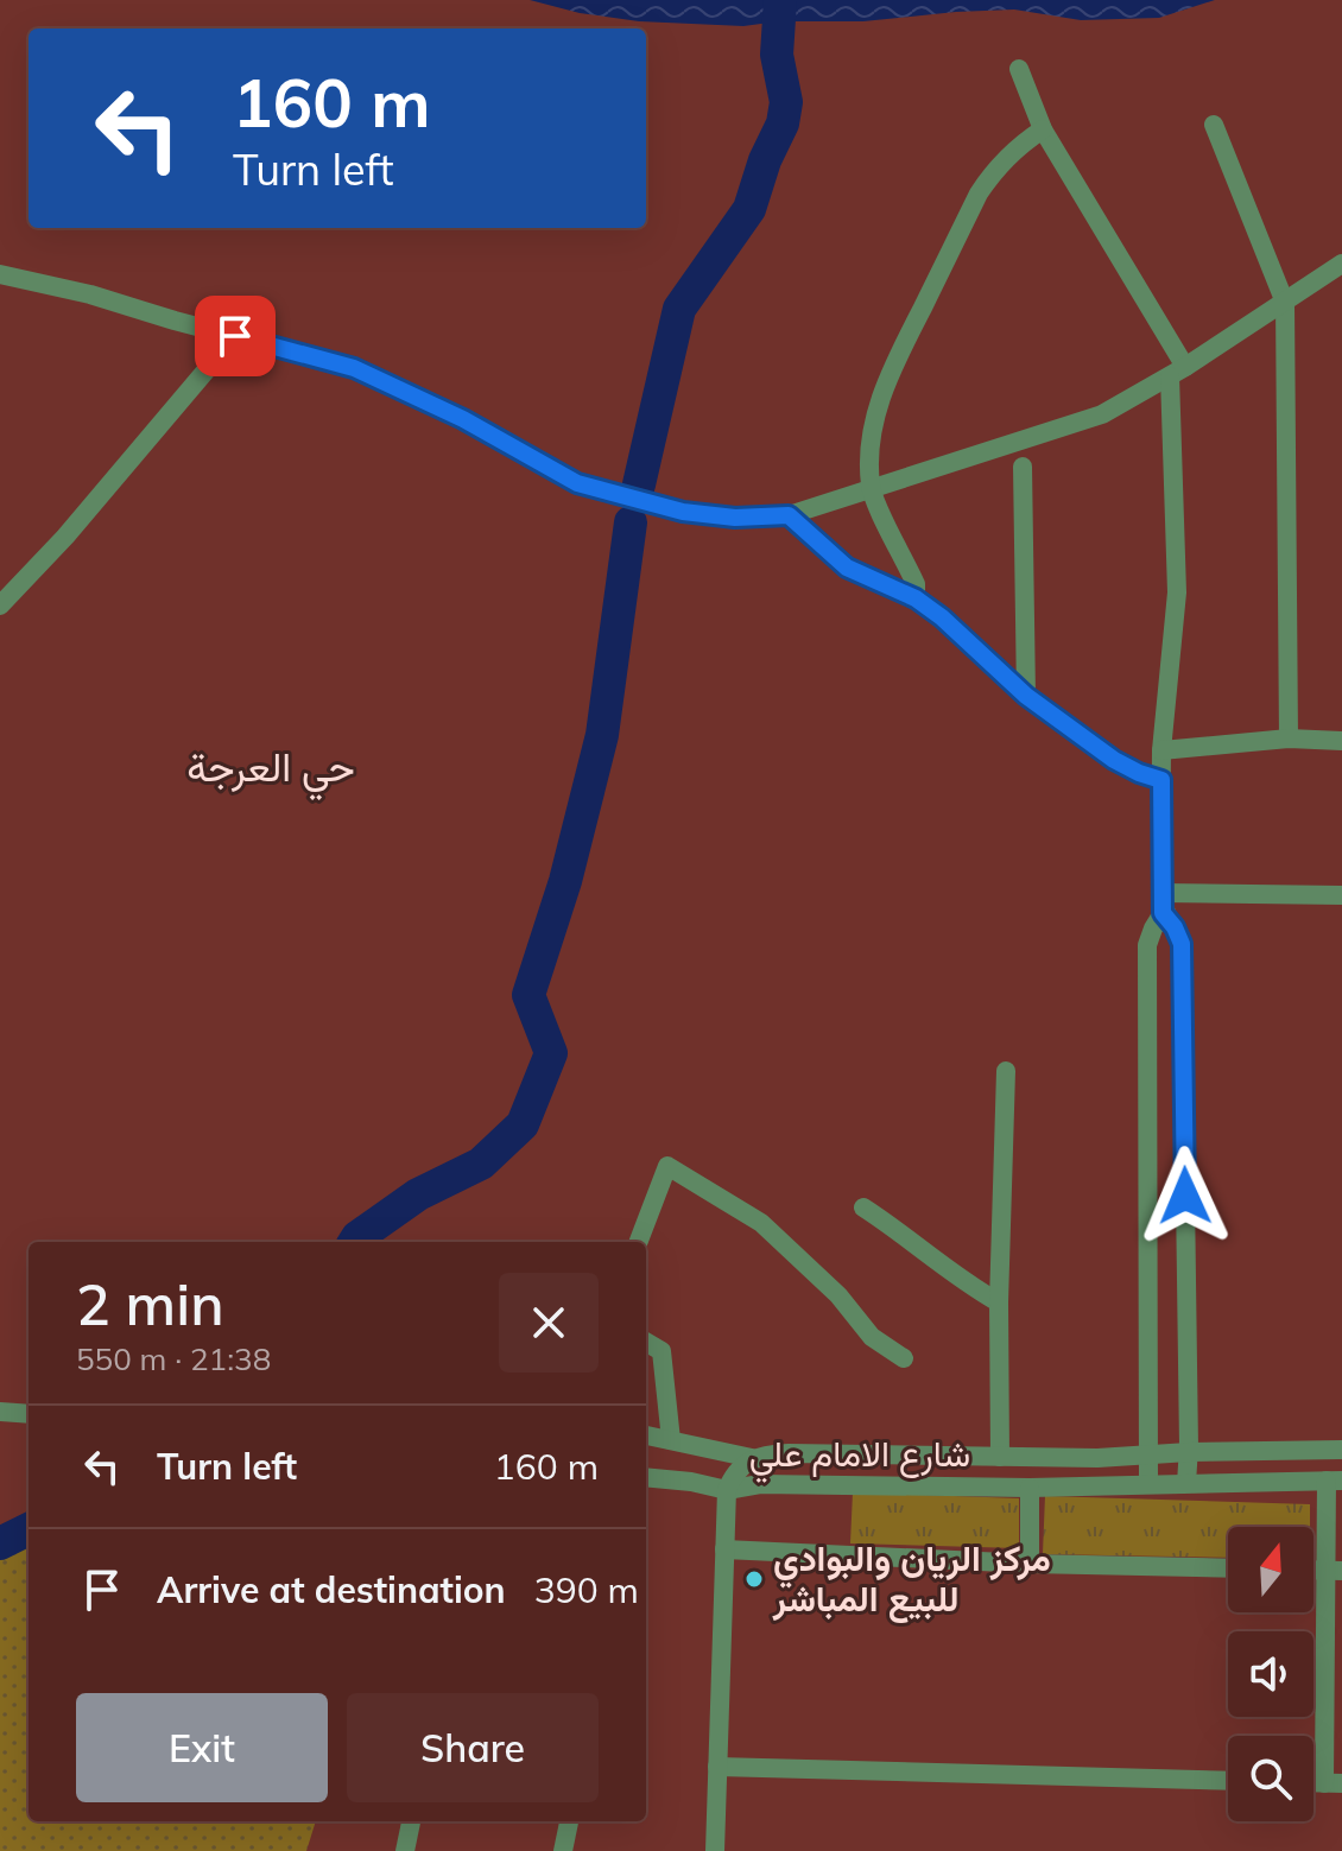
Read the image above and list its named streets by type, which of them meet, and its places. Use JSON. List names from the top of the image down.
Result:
{
  "streets": {
    "street": ["شارع الامام علي"]
  },
  "districts": ["حي العرجة"],
  "places": ["مركز الريان والبوادي للبيع المباشر"],
  "north": "top",
  "page": {
    "turn": ["160 m", "Turn left"],
    "heading": ["2 min", "550 m · 21:38"],
    "list": [
      {
        "name": "Turn left",
        "value": "160 m"
      },
      {
        "name": "Arrive at destination",
        "value": "390 m"
      }
    ],
    "buttons": ["Exit", "Share"]
  }
}
